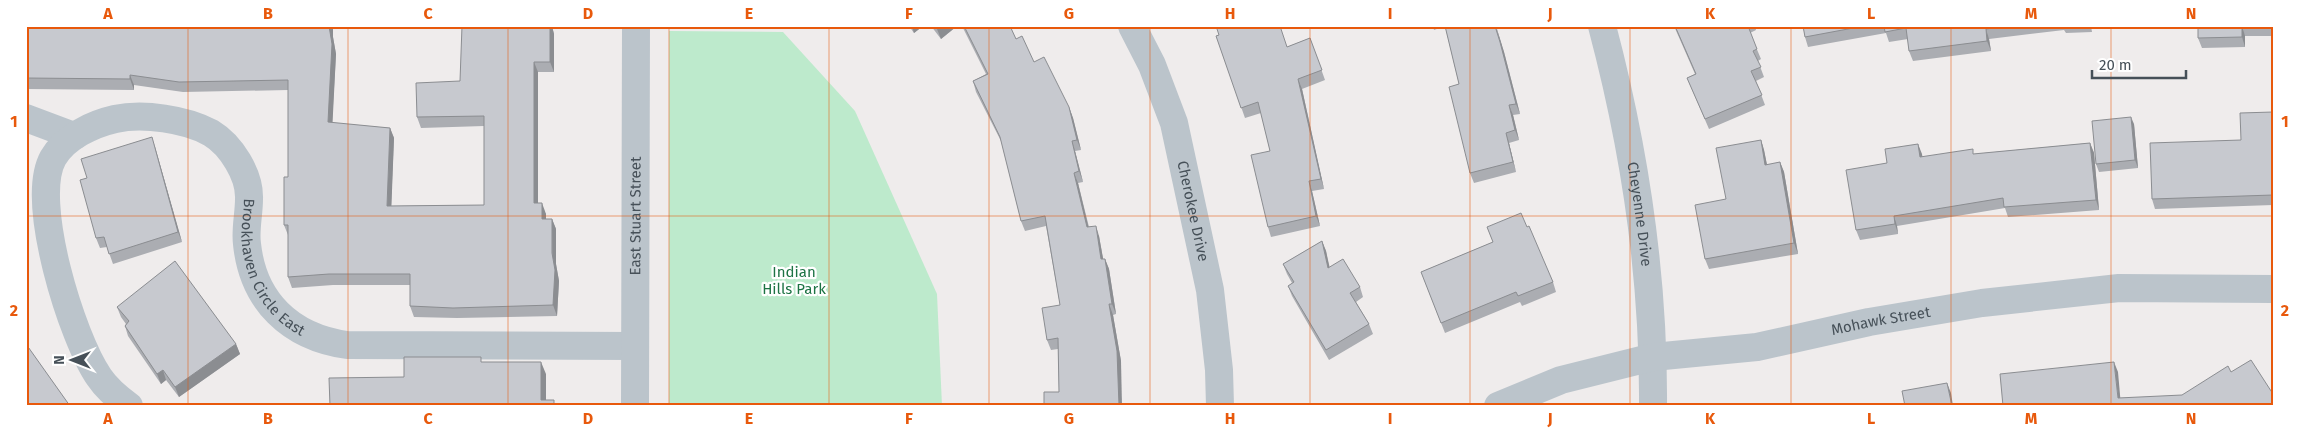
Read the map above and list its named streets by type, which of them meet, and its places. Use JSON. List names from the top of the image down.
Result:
{
  "streets": {
    "street": [
      "Cherokee Drive",
      "Cheyenne Drive",
      "East Stuart Street",
      "Brookhaven Circle East",
      "Mohawk Street"
    ]
  },
  "crossings": [
    ["Cheyenne Drive", "Mohawk Street"],
    ["East Stuart Street", "Brookhaven Circle East"]
  ],
  "parks": ["Indian Hills Park"],
  "scale_bar": "20 m",
  "north": "left",
  "grid": {
    "columns": [
      "A",
      "B",
      "C",
      "D",
      "E",
      "F",
      "G",
      "H",
      "I",
      "J",
      "K",
      "L",
      "M",
      "N"
    ],
    "rows": ["1", "2"]
  }
}
